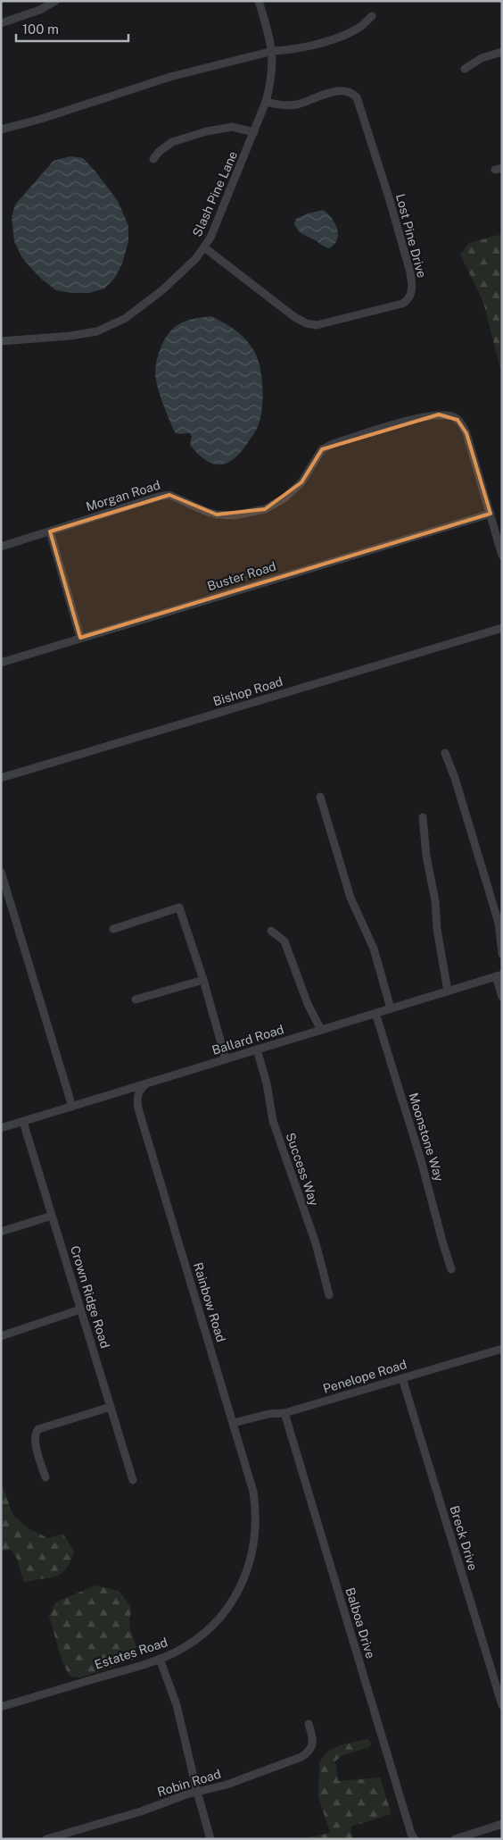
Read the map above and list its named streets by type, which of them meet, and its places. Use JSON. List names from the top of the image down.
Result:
{
  "streets": {
    "street": [
      "Slash Pine Lane",
      "Lost Pine Drive",
      "Morgan Road",
      "Buster Road",
      "Bishop Road",
      "Ballard Road",
      "Moonstone Way",
      "Success Way",
      "Crown Ridge Road",
      "Rainbow Road",
      "Penelope Road",
      "Breck Drive",
      "Balboa Drive",
      "Estates Road",
      "Robin Road"
    ]
  },
  "crossings": [
    ["Slash Pine Lane", "Lost Pine Drive"],
    ["Morgan Road", "Buster Road"],
    ["Ballard Road", "Moonstone Way"],
    ["Ballard Road", "Success Way"],
    ["Ballard Road", "Crown Ridge Road"],
    ["Ballard Road", "Rainbow Road"],
    ["Rainbow Road", "Penelope Road"],
    ["Rainbow Road", "Estates Road"],
    ["Penelope Road", "Breck Drive"],
    ["Penelope Road", "Balboa Drive"]
  ],
  "scale_bar": "100 m"
}
